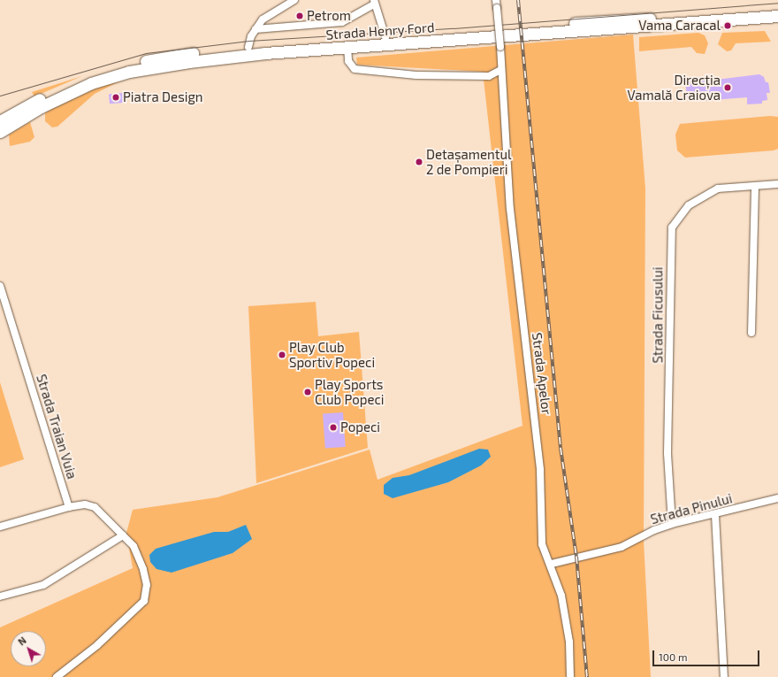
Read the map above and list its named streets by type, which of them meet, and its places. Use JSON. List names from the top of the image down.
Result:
{
  "streets": {
    "main road": ["Strada Henry Ford"],
    "street": [
      "Strada Ficusului",
      "Strada Apelor",
      "Strada Traian Vuia",
      "Strada Pinului"
    ]
  },
  "crossings": [
    ["Strada Ficusului", "Strada Pinului"],
    ["Strada Apelor", "Strada Pinului"]
  ],
  "places": [
    "Petrom",
    "Vama Caracal",
    "Direcția Vamală Craiova",
    "Piatra Design",
    "Detașamentul 2 de Pompieri",
    "Play Club Sportiv Popeci",
    "Play Sports Club Popeci",
    "Popeci"
  ],
  "scale_bar": "100 m",
  "north": "top left"
}
